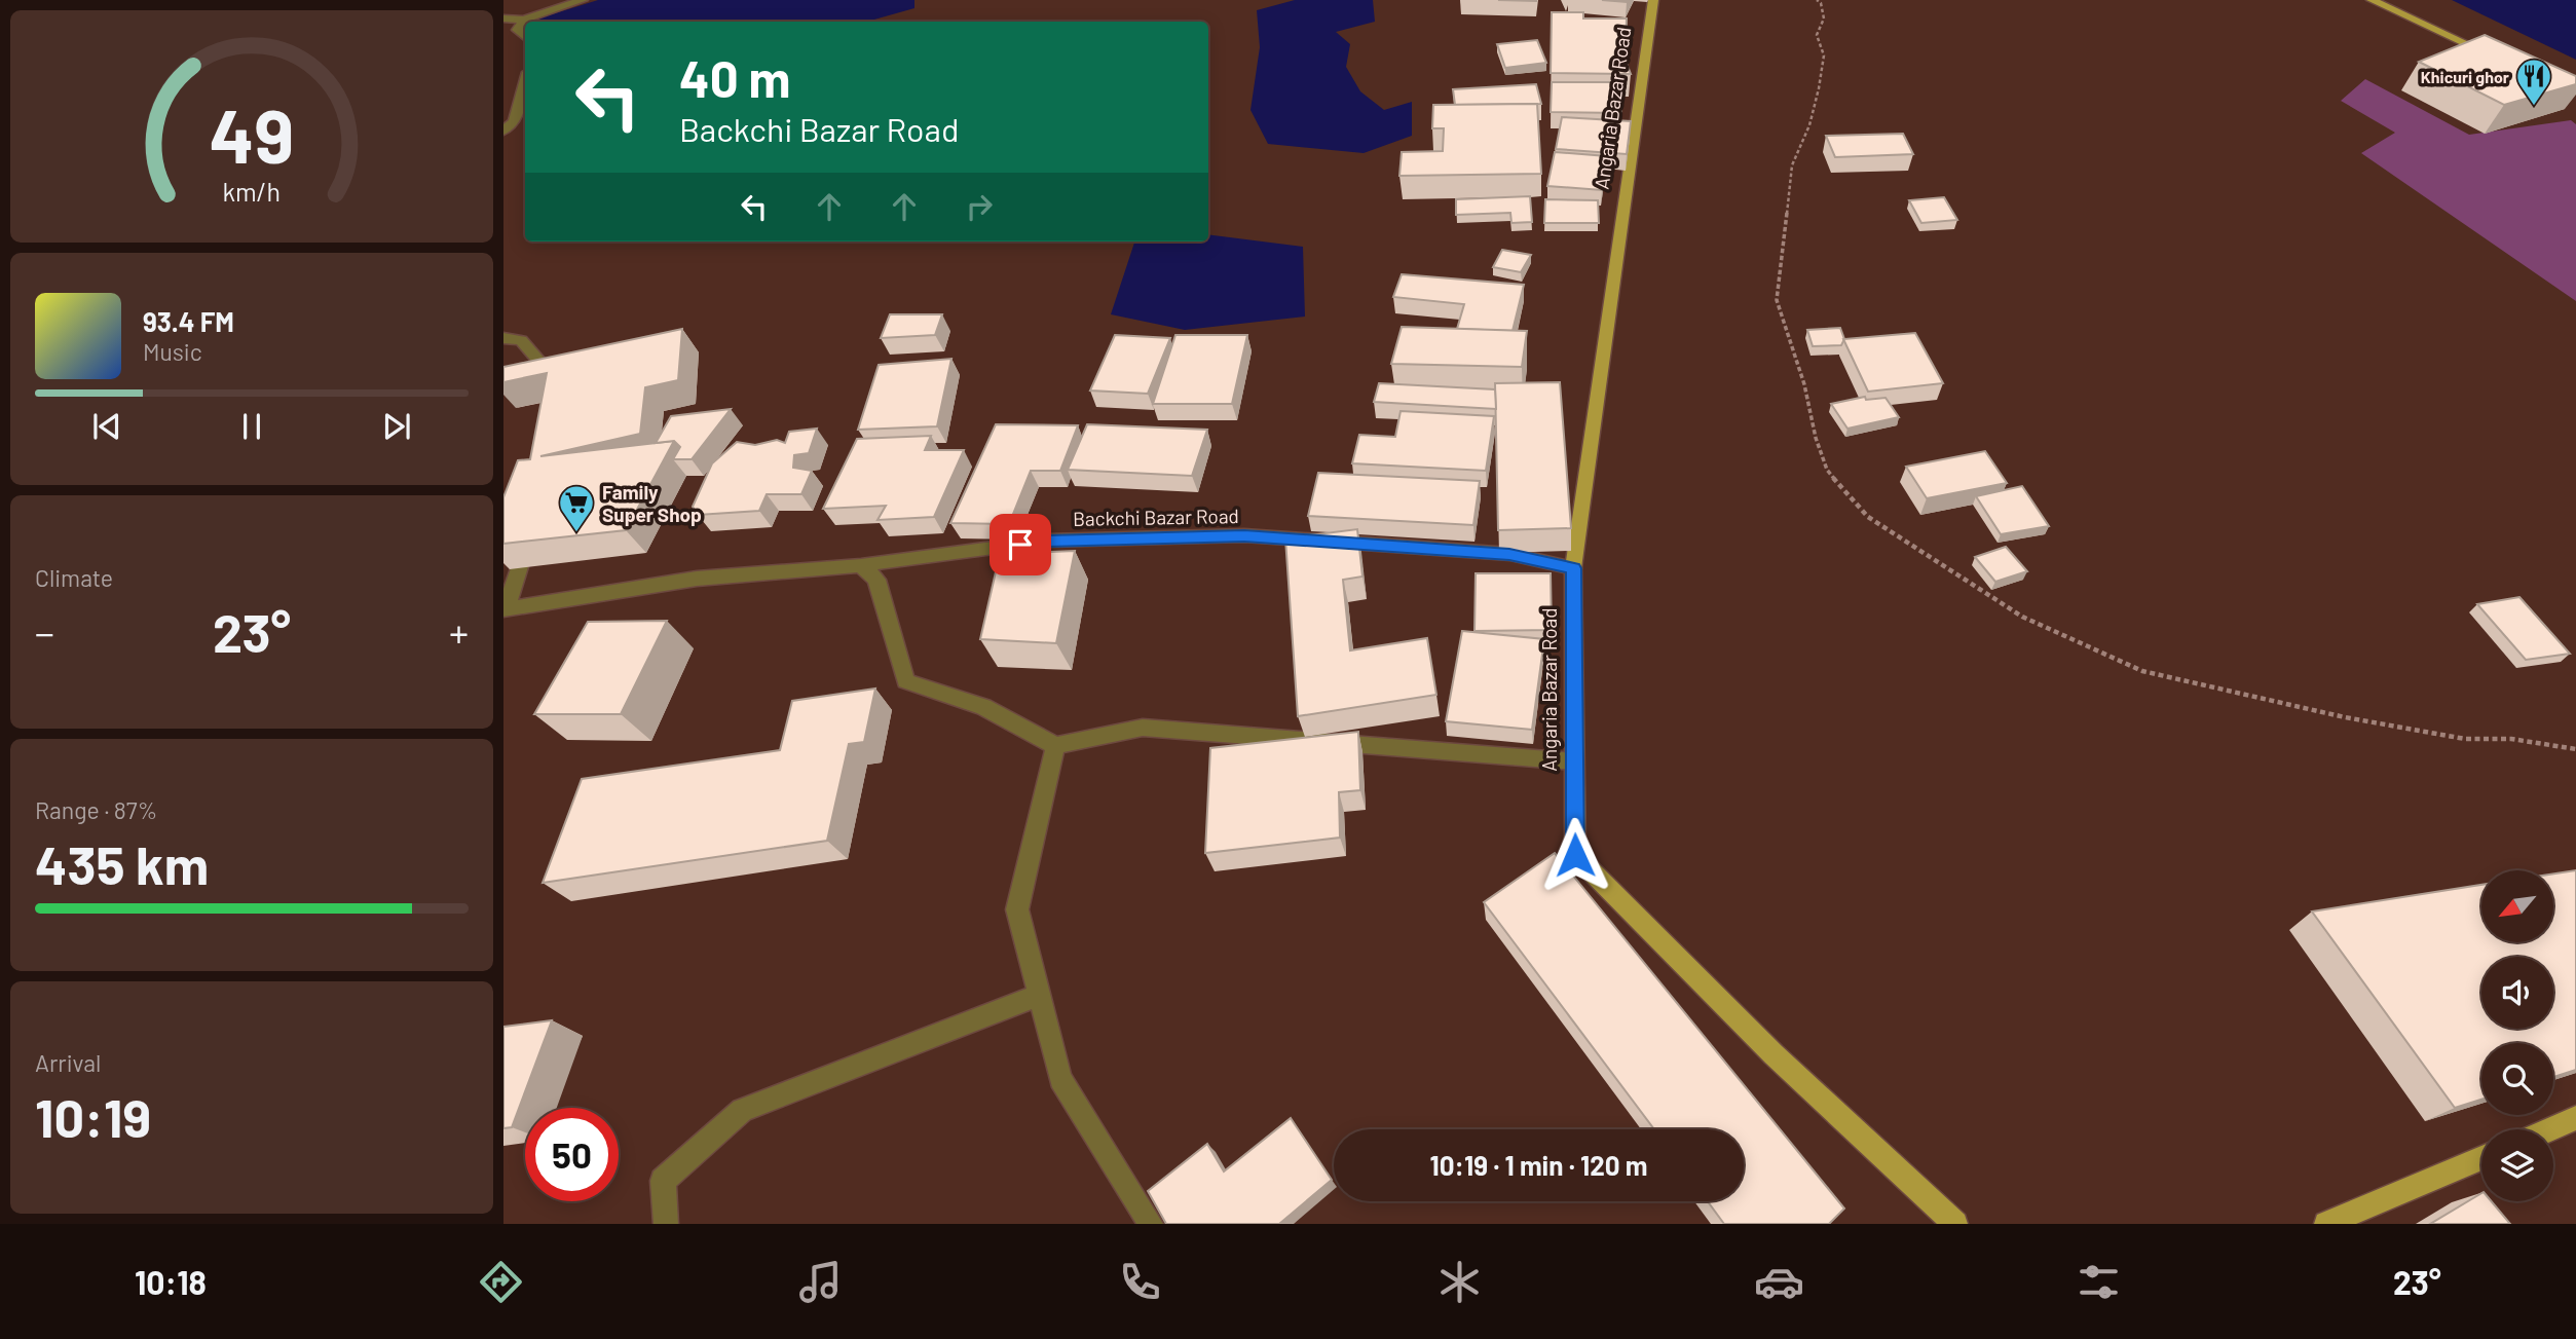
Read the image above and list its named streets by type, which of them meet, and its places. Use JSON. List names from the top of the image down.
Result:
{
  "streets": {
    "main road": ["Angaria Bazar Road"],
    "street": ["Backchi Bazar Road"]
  },
  "crossings": [
    ["Angaria Bazar Road", "Backchi Bazar Road"]
  ],
  "places": {
    "restaurant": ["Khicuri ghor"],
    "supermarket": ["Family Super Shop"]
  },
  "north": "bottom left",
  "page": {
    "turn": ["40 m", "Backchi Bazar Road"],
    "song": ["93.4 FM", "Music"],
    "tile": [
      "Climate",
      ["Range · 87%", "435 km"],
      ["Arrival", "10:19"]
    ],
    "heat": ["−", "23°", "+"],
    "limit": "50",
    "trip": "10:19 · 1 min · 120 m",
    "tabs": ["10:18", "23°"],
    "gauge": ["49", "km/h"]
  }
}
